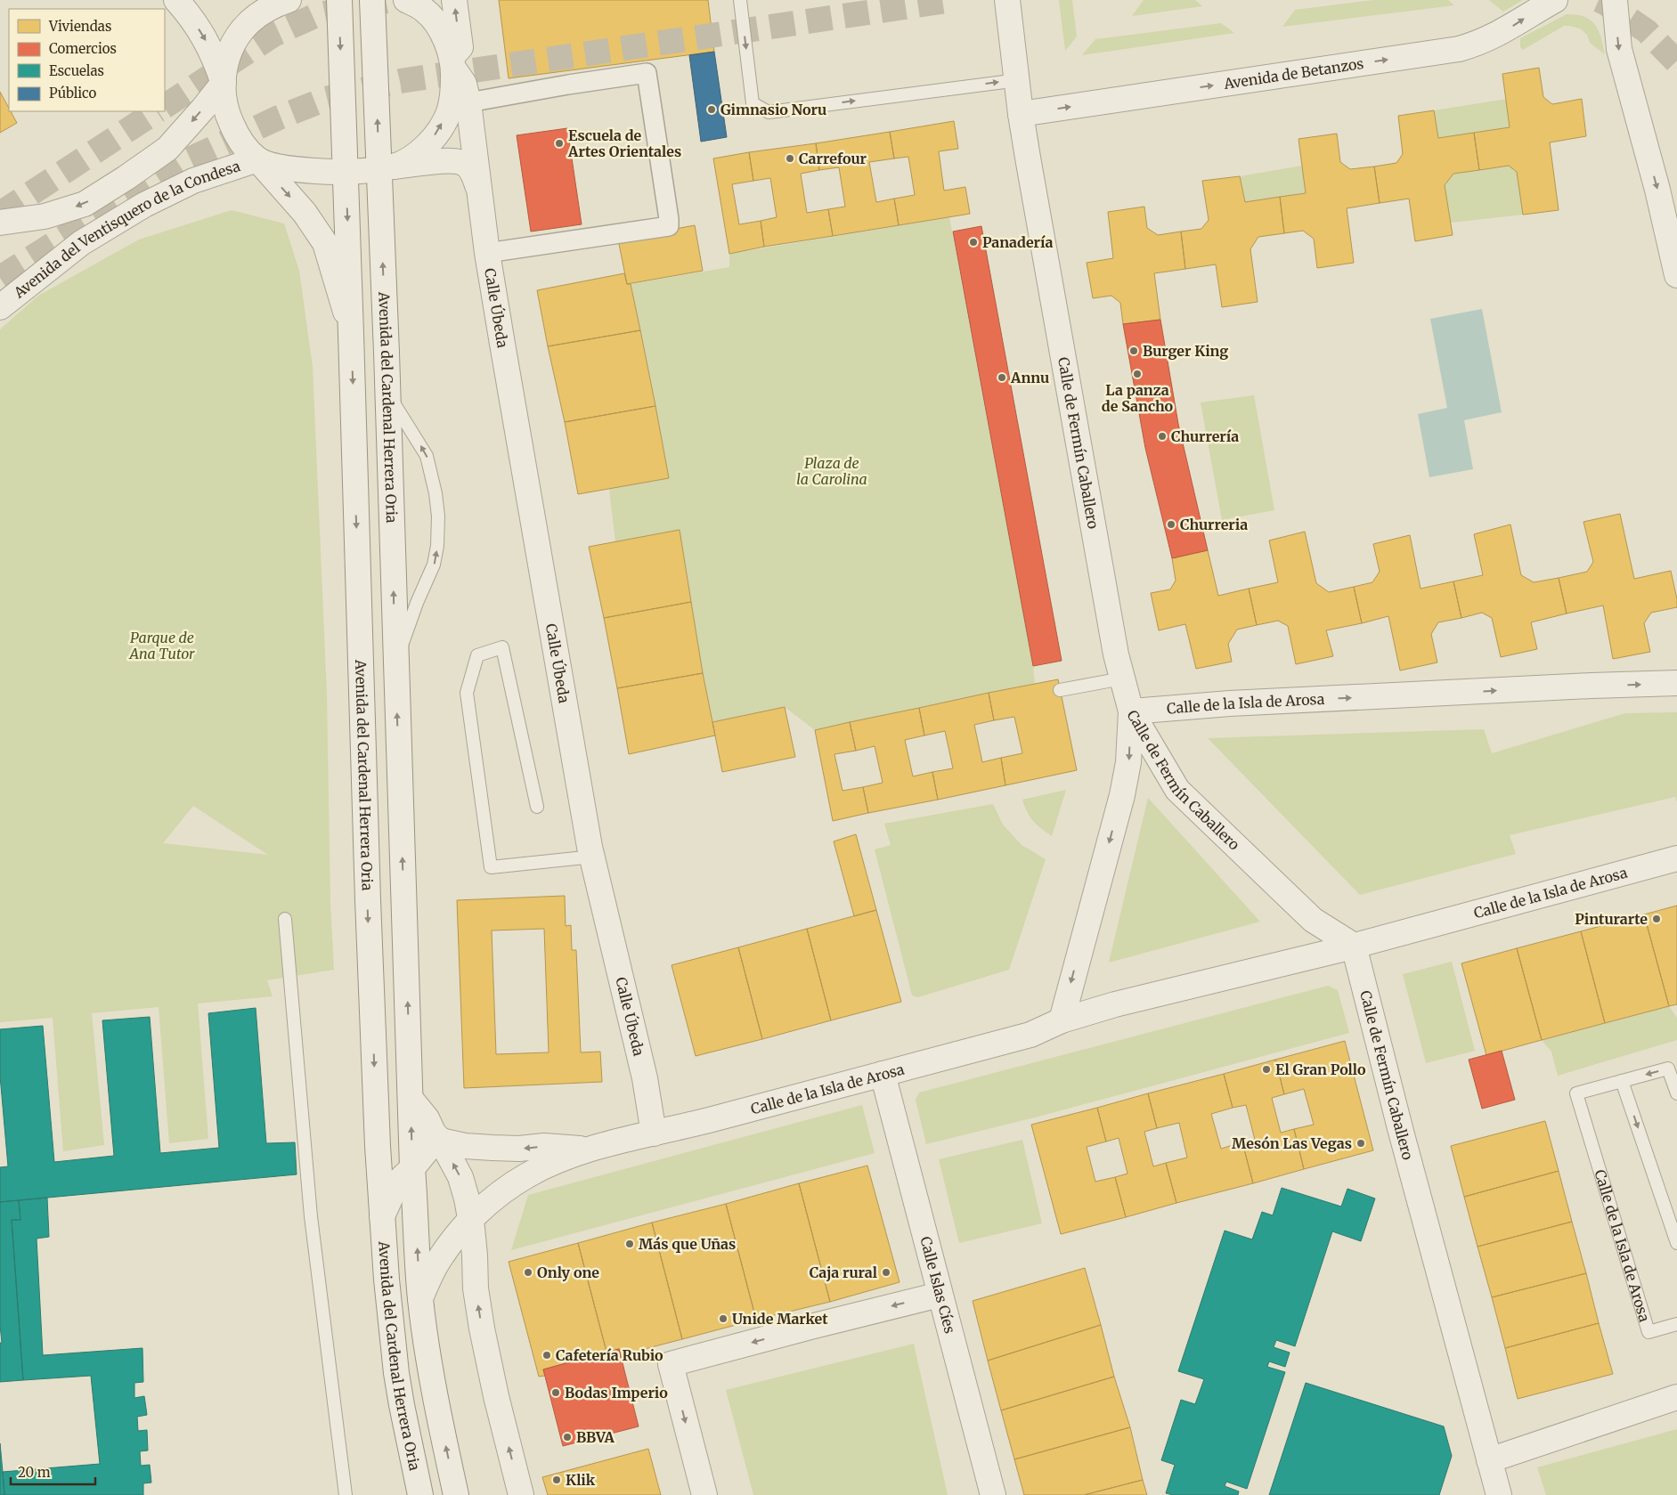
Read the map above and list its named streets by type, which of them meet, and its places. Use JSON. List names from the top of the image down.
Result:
{
  "streets": {
    "street": [
      "Avenida de Betanzos",
      "Avenida del Ventisquero de la Condesa",
      "Calle Úbeda",
      "Avenida del Cardenal Herrera Oria",
      "Calle de Fermín Caballero",
      "Calle de la Isla de Arosa",
      "Calle Islas Cíes"
    ]
  },
  "crossings": [
    ["Avenida de Betanzos", "Calle de Fermín Caballero"],
    ["Avenida del Ventisquero de la Condesa", "Avenida del Cardenal Herrera Oria"],
    ["Calle Úbeda", "Avenida del Cardenal Herrera Oria"],
    ["Calle Úbeda", "Calle de la Isla de Arosa"],
    ["Avenida del Cardenal Herrera Oria", "Calle de la Isla de Arosa"],
    ["Calle de Fermín Caballero", "Calle de la Isla de Arosa"],
    ["Calle de la Isla de Arosa", "Calle Islas Cíes"]
  ],
  "one_way": ["Avenida de Betanzos"],
  "parks": ["Plaza de la Carolina", "Parque de Ana Tutor"],
  "places": [
    "Gimnasio Noru",
    "Escuela de Artes Orientales",
    "Carrefour",
    "Panadería",
    "Burger King",
    "La panza de Sancho",
    "Annu",
    "Churrería",
    "Churreria",
    "Pinturarte",
    "El Gran Pollo",
    "Mesón Las Vegas",
    "Más que Uñas",
    "Only one",
    "Caja rural",
    "Unide Market",
    "Cafetería Rubio",
    "Bodas Imperio",
    "BBVA",
    "Klik"
  ],
  "legend": [
    "Viviendas",
    "Comercios",
    "Escuelas",
    "Público"
  ],
  "scale_bar": "20 m"
}
